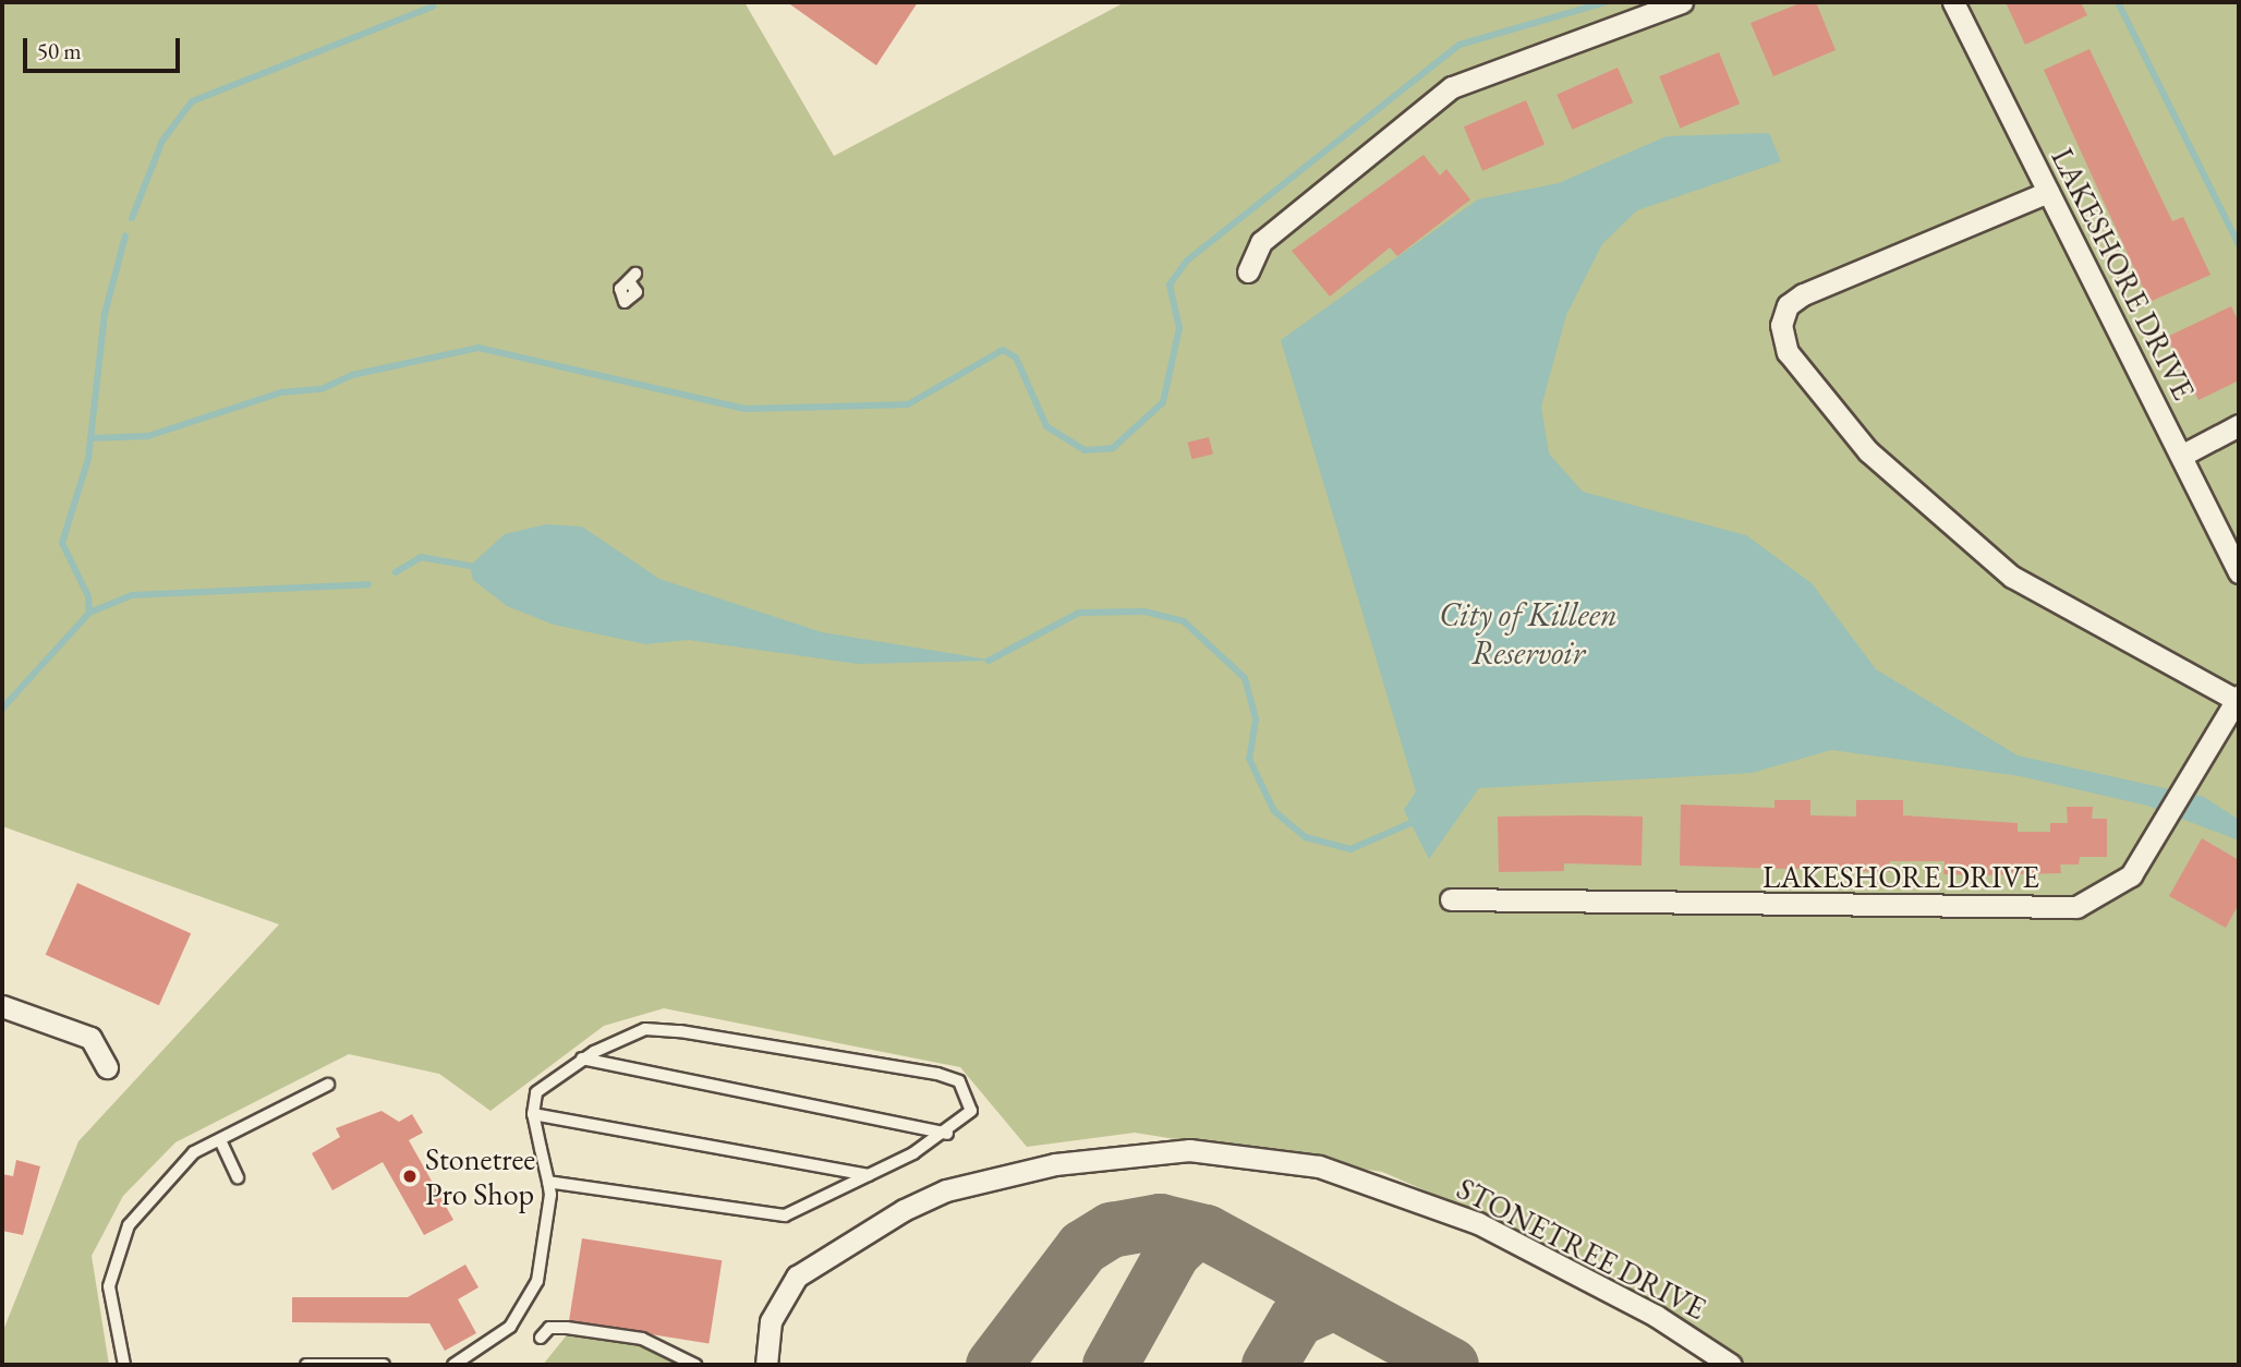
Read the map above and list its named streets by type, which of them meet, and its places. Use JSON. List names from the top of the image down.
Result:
{
  "streets": {
    "street": ["LAKESHORE DRIVE", "STONETREE DRIVE"]
  },
  "water": ["City of Killeen Reservoir"],
  "places": ["Stonetree Pro Shop"],
  "scale_bar": "50 m"
}
